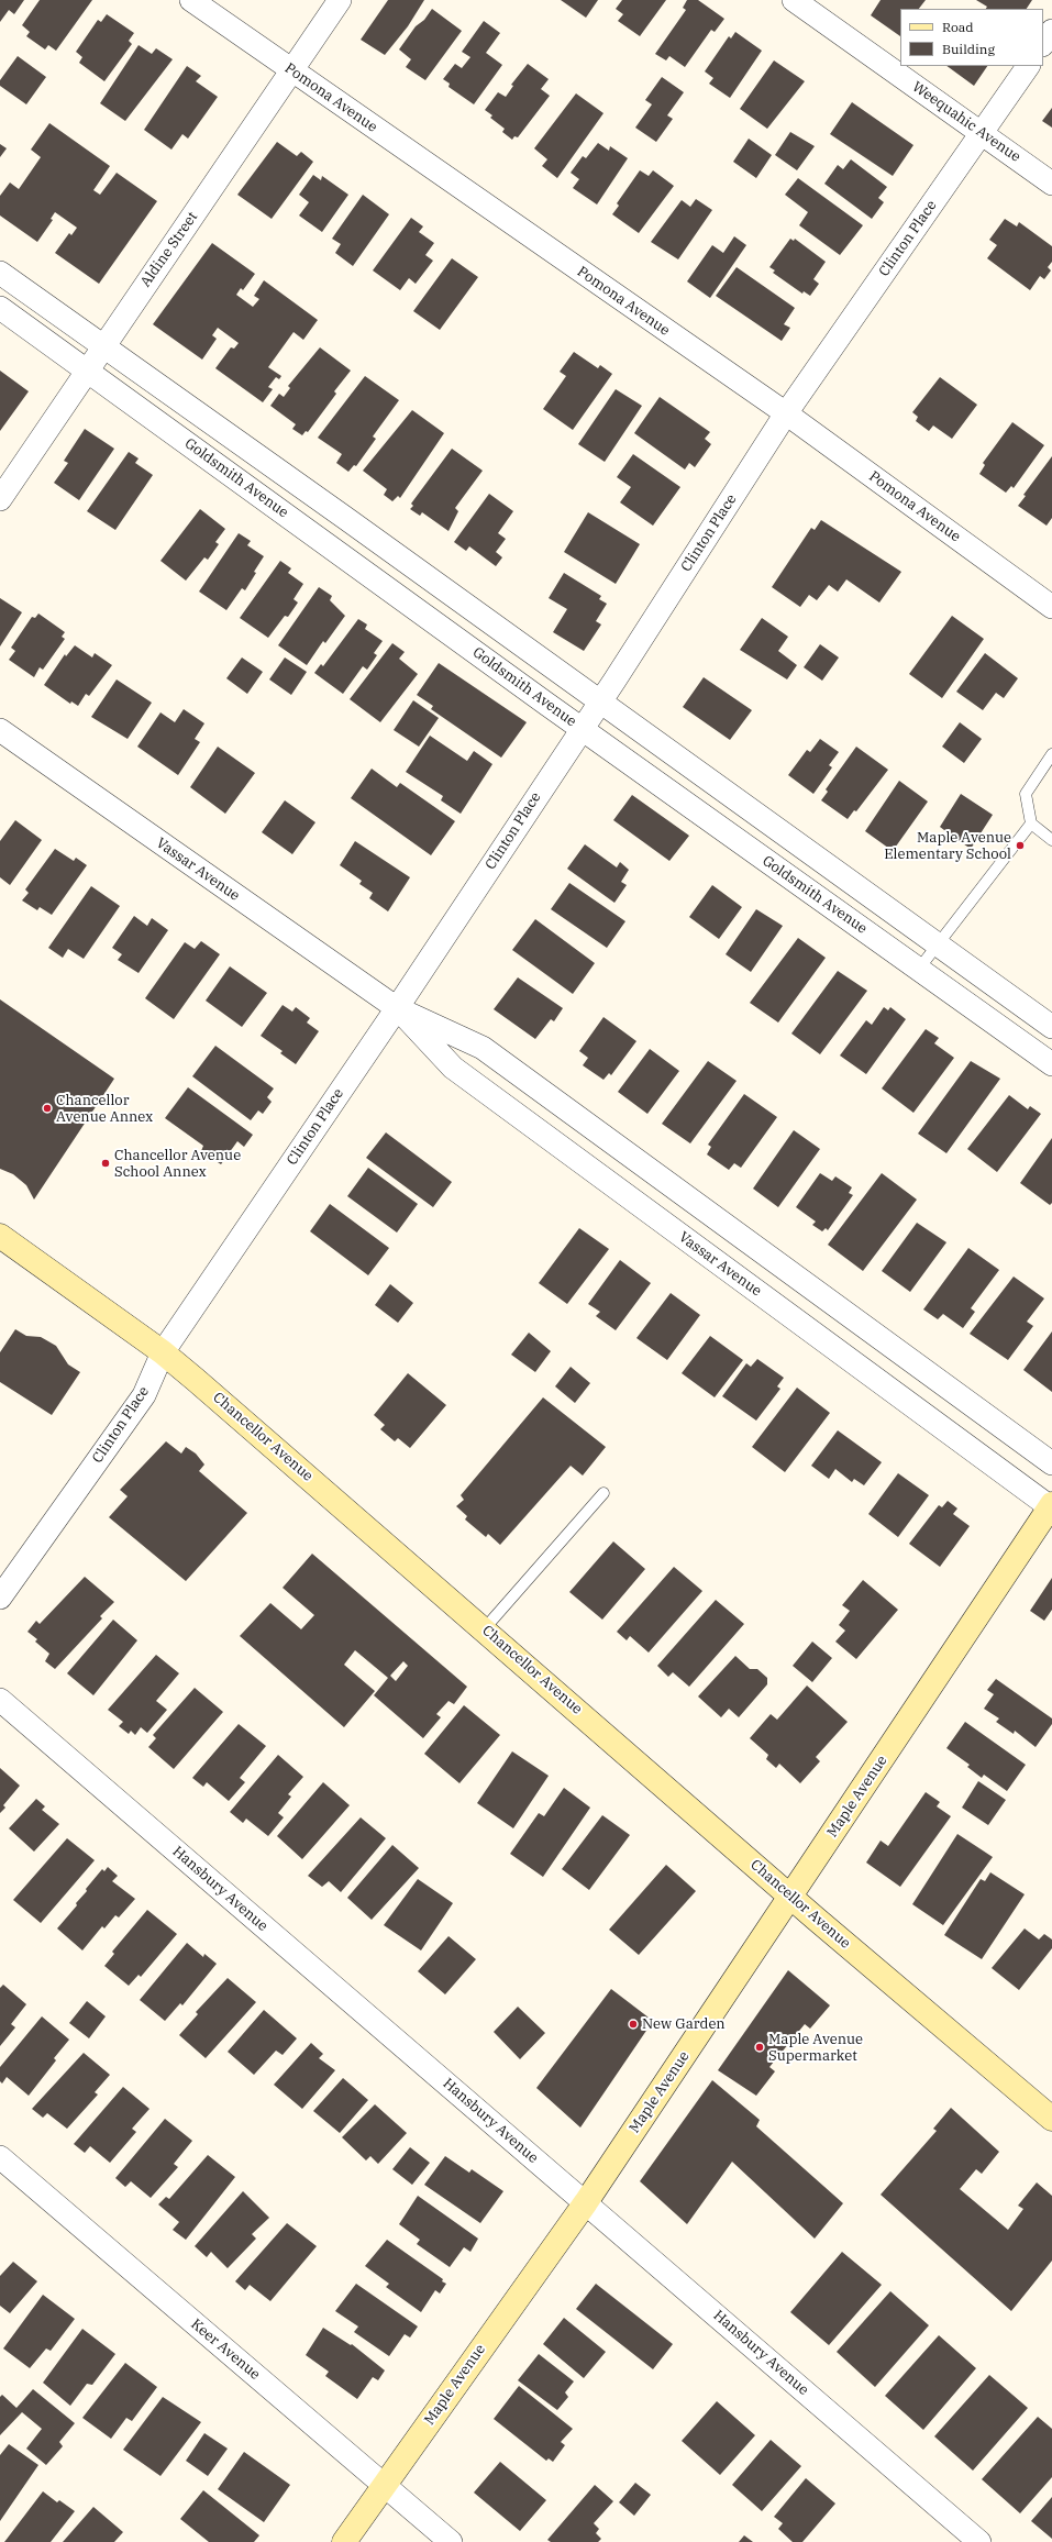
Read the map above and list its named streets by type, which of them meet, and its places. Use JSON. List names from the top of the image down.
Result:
{
  "streets": {
    "main road": ["Chancellor Avenue", "Maple Avenue"],
    "street": [
      "Pomona Avenue",
      "Weequahic Avenue",
      "Clinton Place",
      "Aldine Street",
      "Goldsmith Avenue",
      "Vassar Avenue",
      "Hansbury Avenue",
      "Keer Avenue"
    ]
  },
  "crossings": [
    ["Pomona Avenue", "Clinton Place"],
    ["Pomona Avenue", "Aldine Street"],
    ["Weequahic Avenue", "Clinton Place"],
    ["Clinton Place", "Goldsmith Avenue"],
    ["Clinton Place", "Vassar Avenue"],
    ["Clinton Place", "Chancellor Avenue"],
    ["Aldine Street", "Goldsmith Avenue"],
    ["Vassar Avenue", "Maple Avenue"],
    ["Chancellor Avenue", "Maple Avenue"],
    ["Maple Avenue", "Hansbury Avenue"],
    ["Maple Avenue", "Keer Avenue"]
  ],
  "places": [
    "Maple Avenue Elementary School",
    "Chancellor Avenue Annex",
    "Chancellor Avenue School Annex",
    "New Garden",
    "Maple Avenue Supermarket"
  ],
  "legend": ["Road", "Building"]
}
